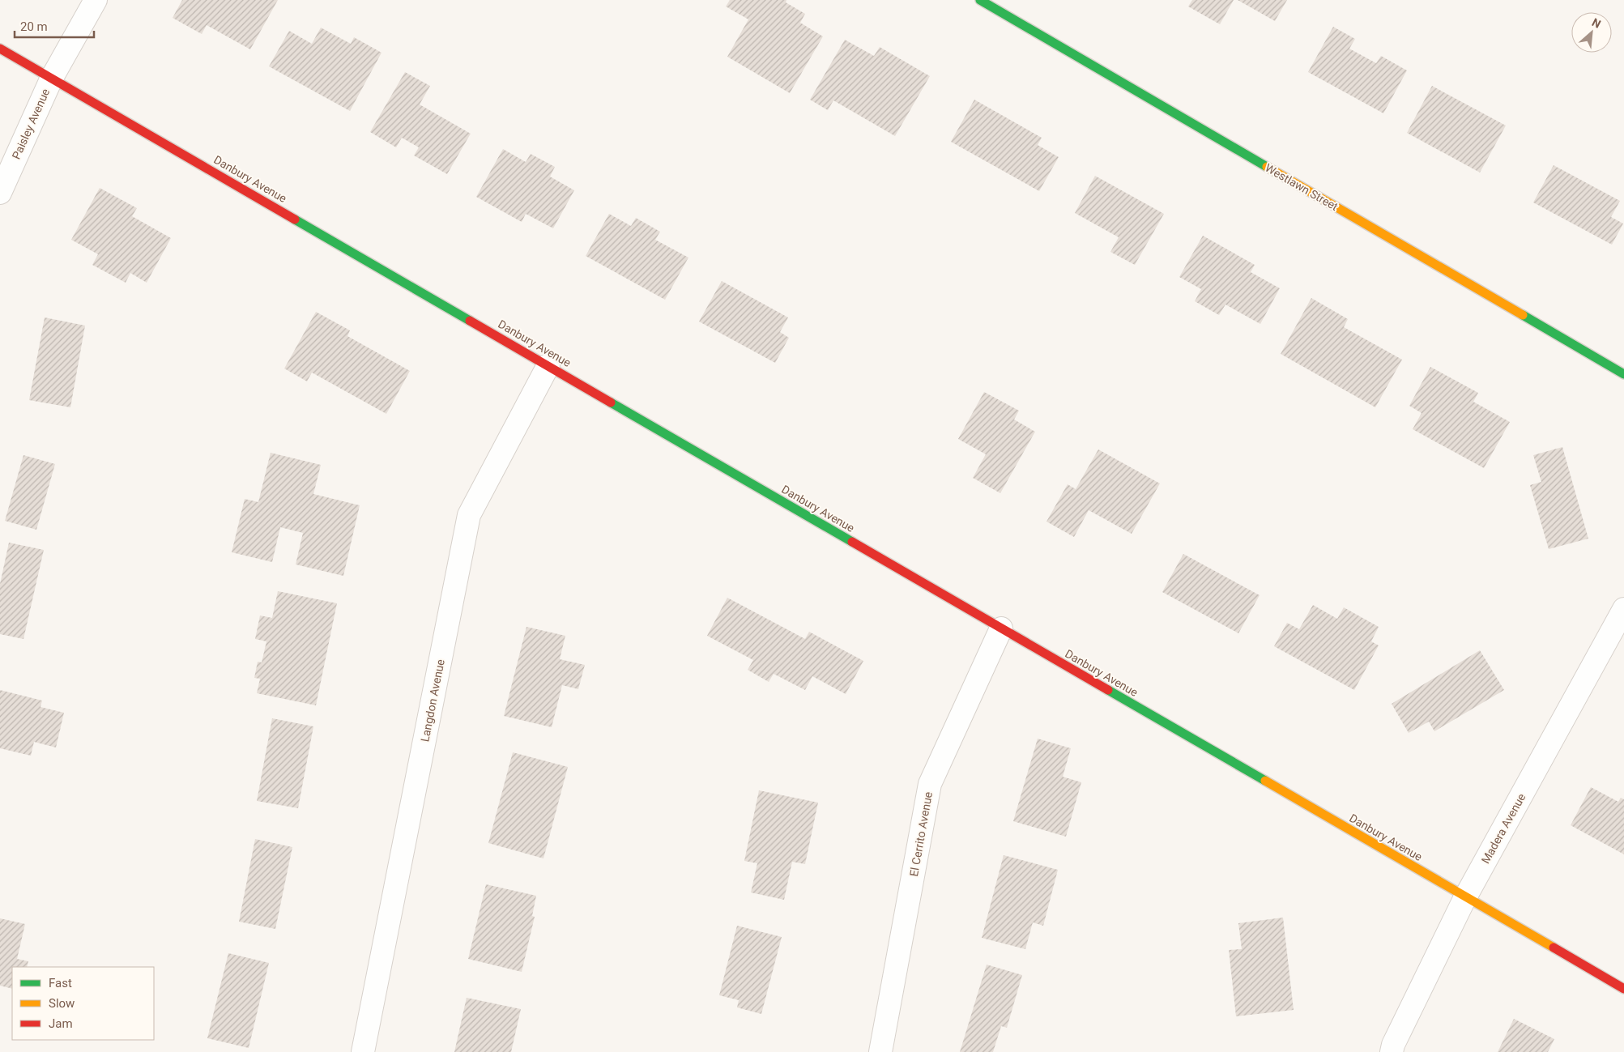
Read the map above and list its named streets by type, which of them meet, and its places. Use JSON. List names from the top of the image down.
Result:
{
  "streets": {
    "street": [
      "Paisley Avenue",
      "Danbury Avenue",
      "Westlawn Street",
      "Langdon Avenue",
      "Madera Avenue",
      "El Cerrito Avenue"
    ]
  },
  "crossings": [
    ["Paisley Avenue", "Danbury Avenue"],
    ["Danbury Avenue", "Langdon Avenue"],
    ["Danbury Avenue", "Madera Avenue"],
    ["Danbury Avenue", "El Cerrito Avenue"]
  ],
  "legend": ["Fast", "Slow", "Jam"],
  "scale_bar": "20 m",
  "north": "top right"
}
